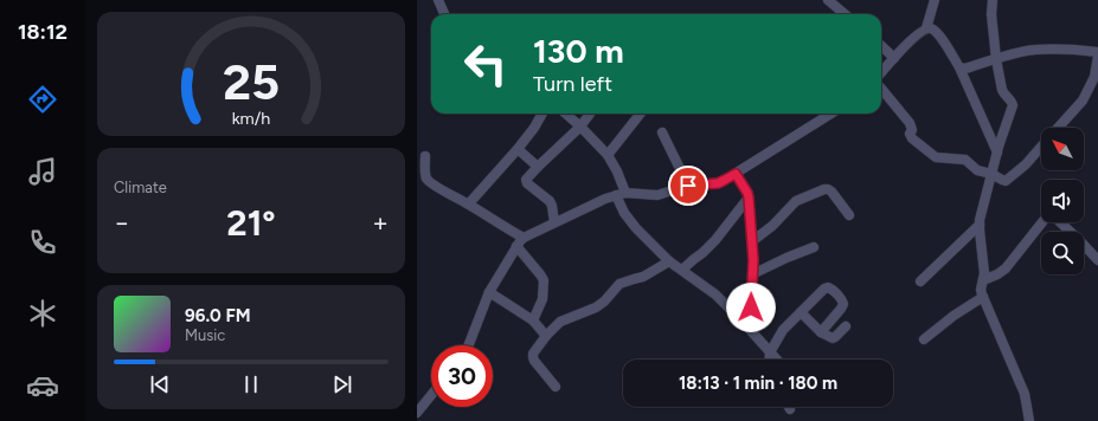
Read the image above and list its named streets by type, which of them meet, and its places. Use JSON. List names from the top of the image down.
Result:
{
  "north": "top left",
  "page": {
    "tabs": "18:12",
    "turn": ["130 m", "Turn left"],
    "tile": "Climate",
    "heat": ["−", "21°", "+"],
    "song": ["96.0 FM", "Music"],
    "limit": "30",
    "trip": "18:13 · 1 min · 180 m",
    "gauge": ["25", "km/h"]
  }
}
